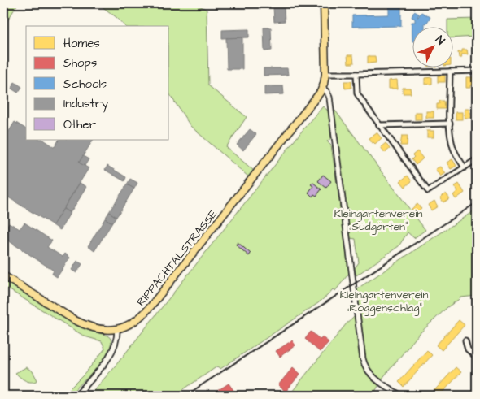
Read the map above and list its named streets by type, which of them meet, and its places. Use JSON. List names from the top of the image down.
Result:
{
  "streets": {
    "main road": ["RIPPACHTALSTRASSE"]
  },
  "parks": ["Kleingartenverein „Südgärten“", "Kleingartenverein „Roggenschlag“"],
  "legend": [
    "Homes",
    "Shops",
    "Schools",
    "Industry",
    "Other"
  ],
  "north": "top right"
}
